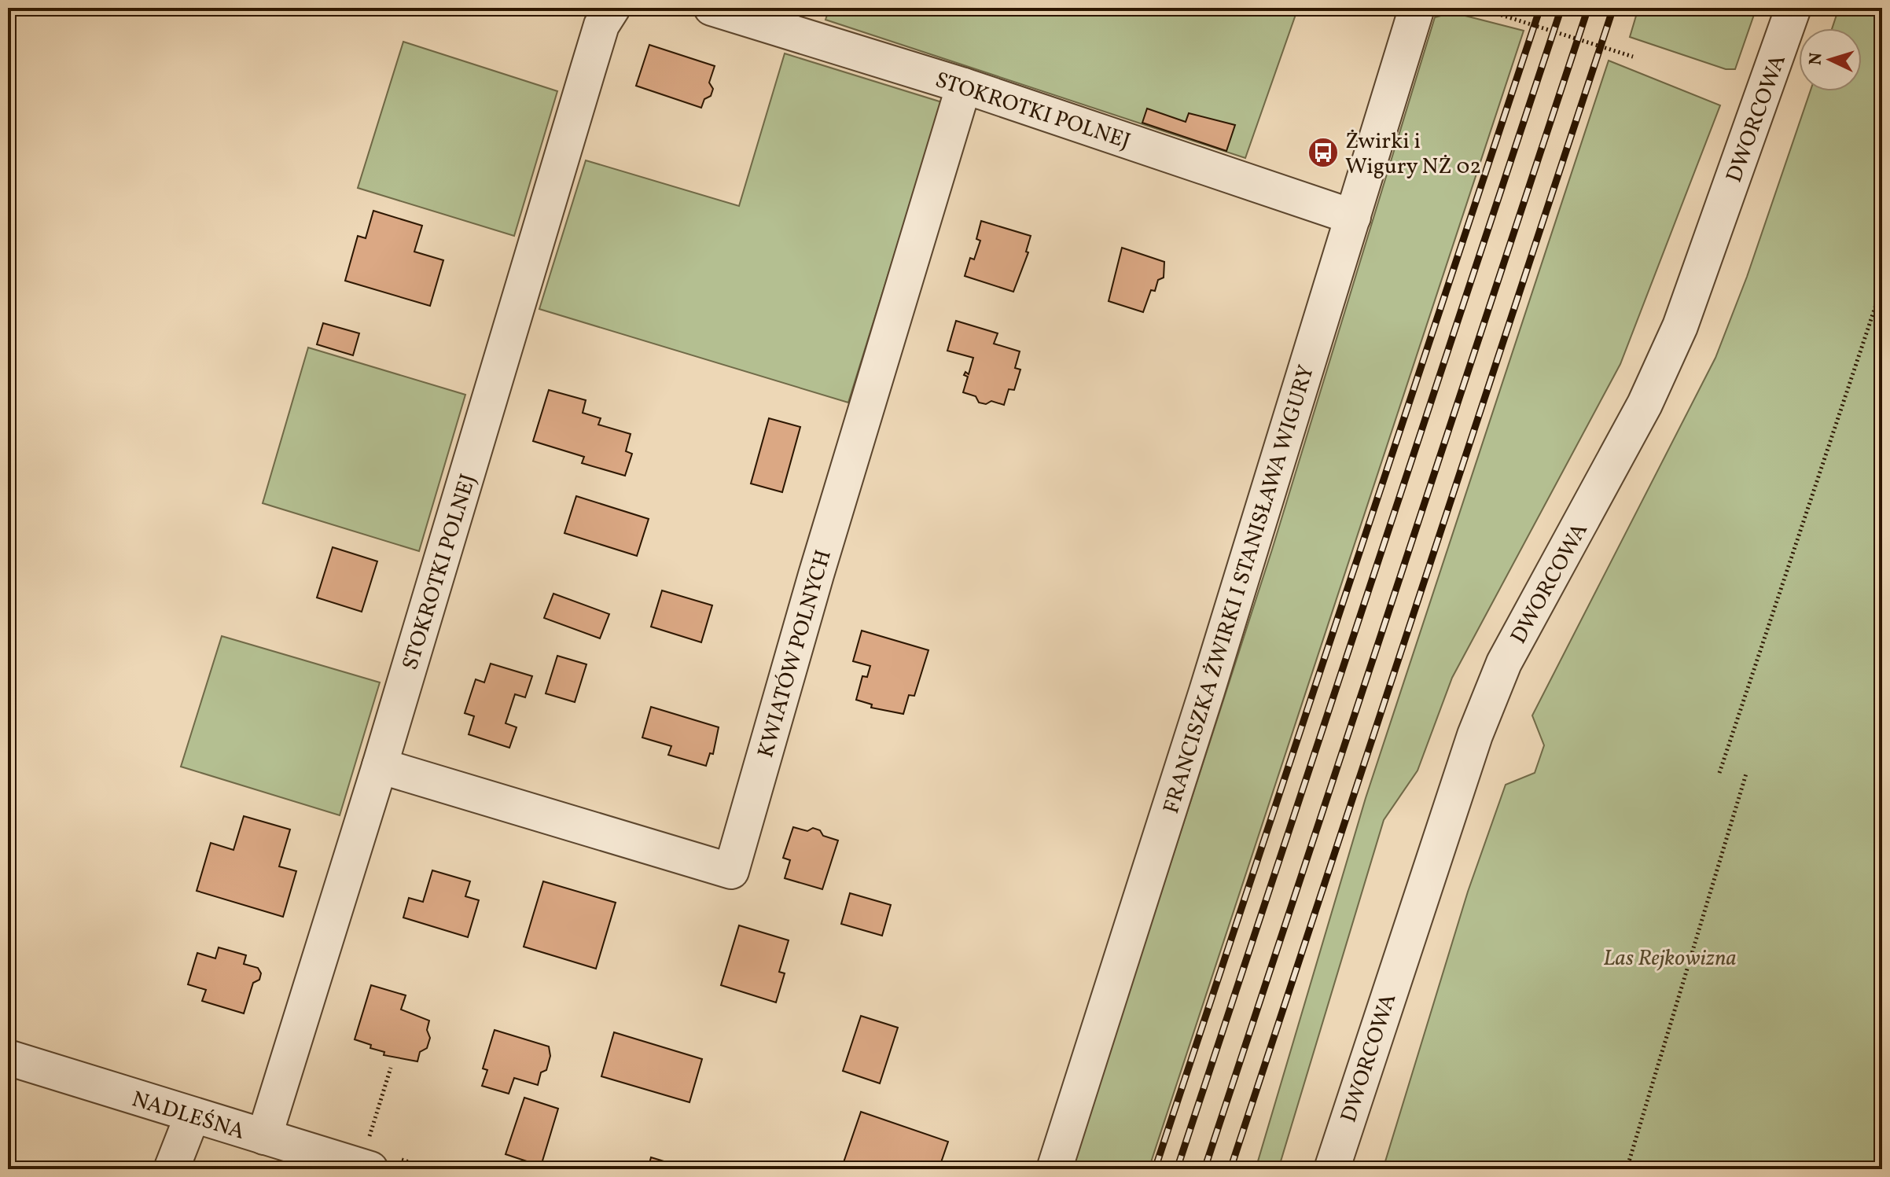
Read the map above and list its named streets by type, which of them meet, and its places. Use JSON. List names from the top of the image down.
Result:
{
  "streets": {
    "street": [
      "STOKROTKI POLNEJ",
      "DWORCOWA",
      "FRANCISZKA ŻWIRKI I STANISŁAWA WIGURY",
      "KWIATÓW POLNYCH",
      "NADLEŚNA"
    ]
  },
  "crossings": [
    ["STOKROTKI POLNEJ", "FRANCISZKA ŻWIRKI I STANISŁAWA WIGURY"],
    ["STOKROTKI POLNEJ", "KWIATÓW POLNYCH"],
    ["STOKROTKI POLNEJ", "NADLEŚNA"]
  ],
  "parks": ["Las Rejkowizna"],
  "places": {
    "bus stop": ["Żwirki i Wigury NŻ 02"]
  },
  "north": "left"
}
